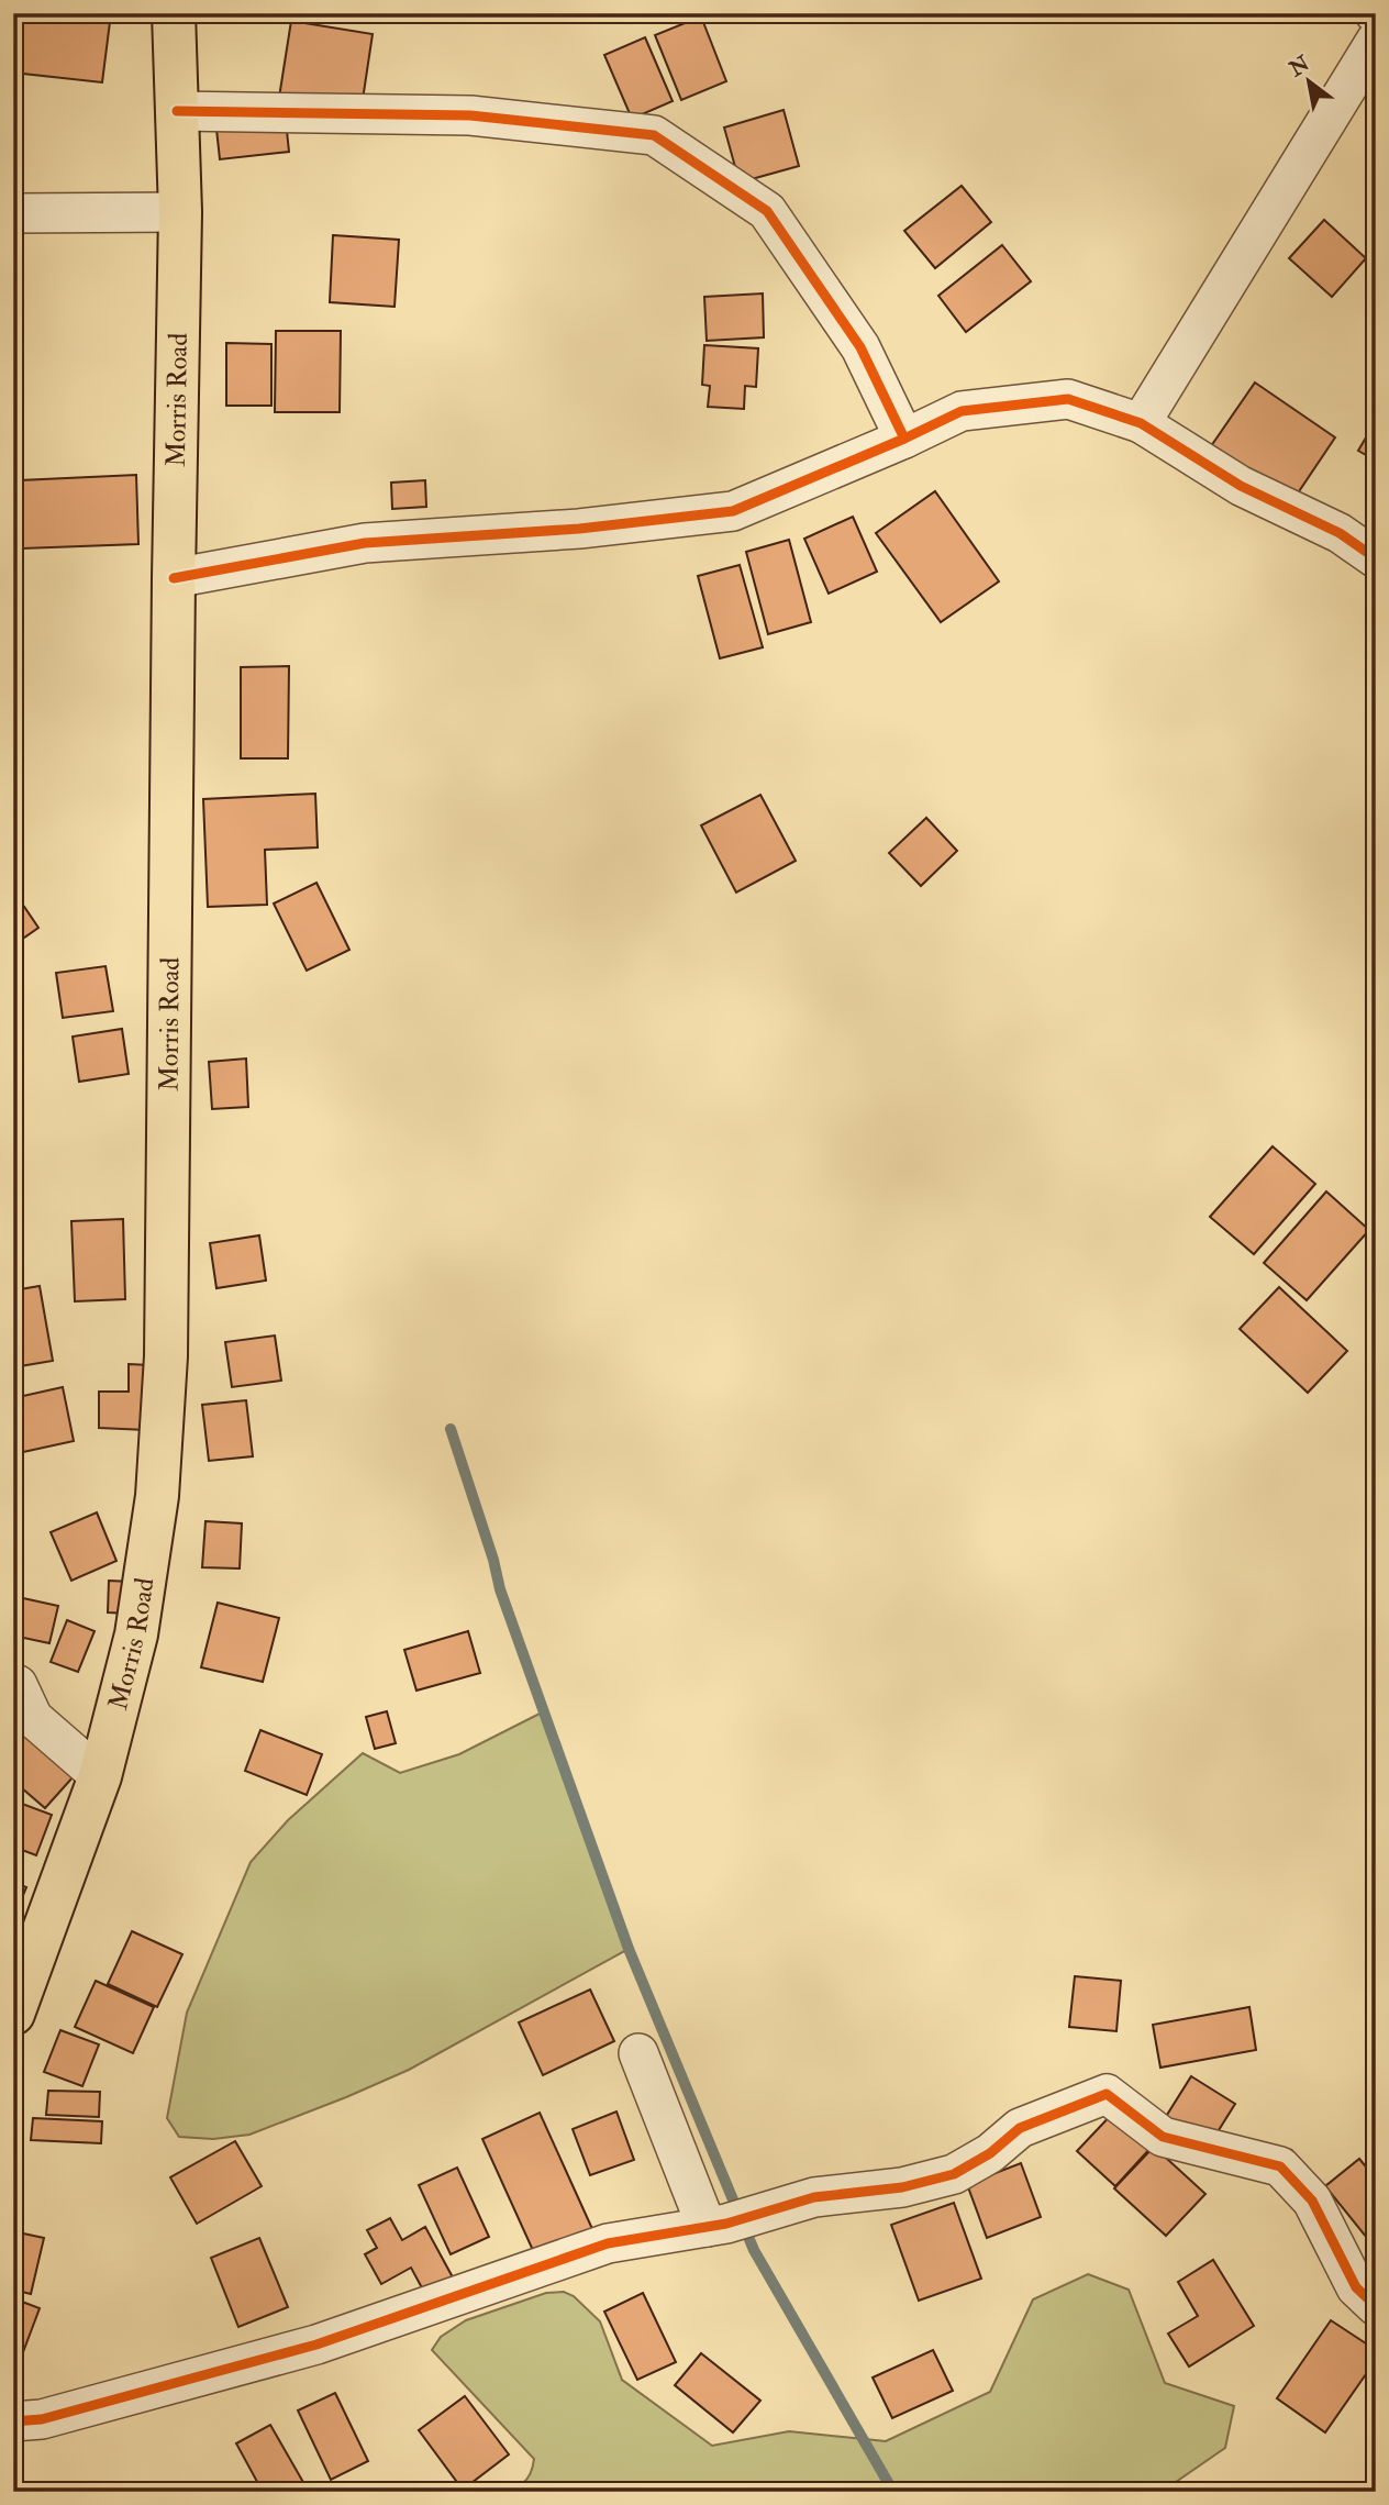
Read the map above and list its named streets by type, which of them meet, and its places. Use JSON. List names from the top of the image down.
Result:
{
  "streets": {
    "main road": ["Morris Road"]
  },
  "north": "top left"
}
